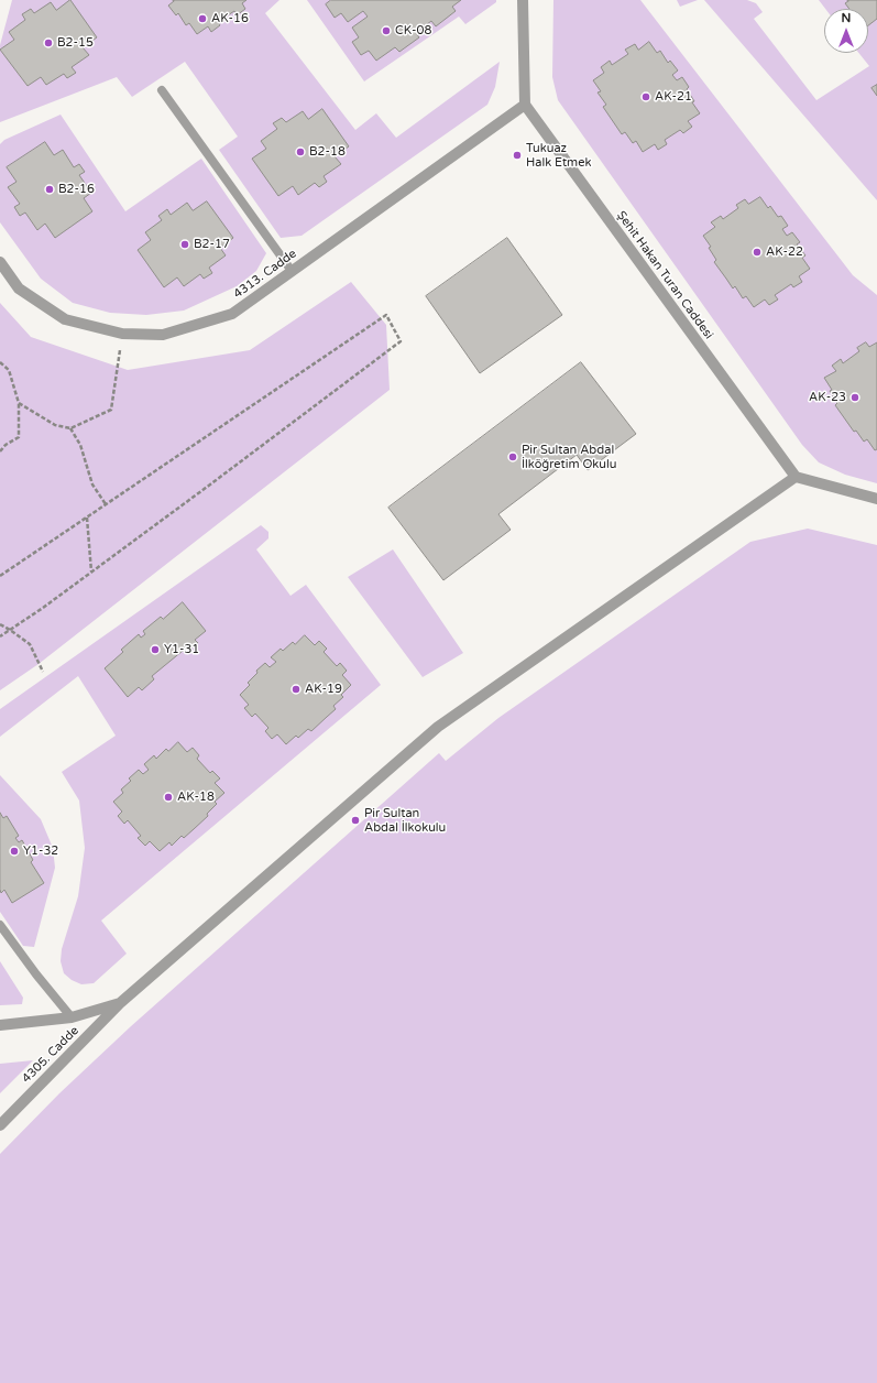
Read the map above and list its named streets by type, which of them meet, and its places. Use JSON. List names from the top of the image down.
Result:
{
  "streets": {
    "street": ["4313. Cadde", "Şehit Hakan Turan Caddesi", "4305. Cadde"]
  },
  "crossings": [
    ["4313. Cadde", "Şehit Hakan Turan Caddesi"],
    ["Şehit Hakan Turan Caddesi", "4305. Cadde"]
  ],
  "places": [
    "AK-16",
    "CK-08",
    "B2-15",
    "AK-21",
    "B2-18",
    "Tukuaz Halk Etmek",
    "B2-16",
    "B2-17",
    "AK-22",
    "AK-23",
    "Pir Sultan Abdal İlköğretim Okulu",
    "Y1-31",
    "AK-19",
    "AK-18",
    "Pir Sultan Abdal İlkokulu",
    "Y1-32"
  ],
  "north": "top"
}
